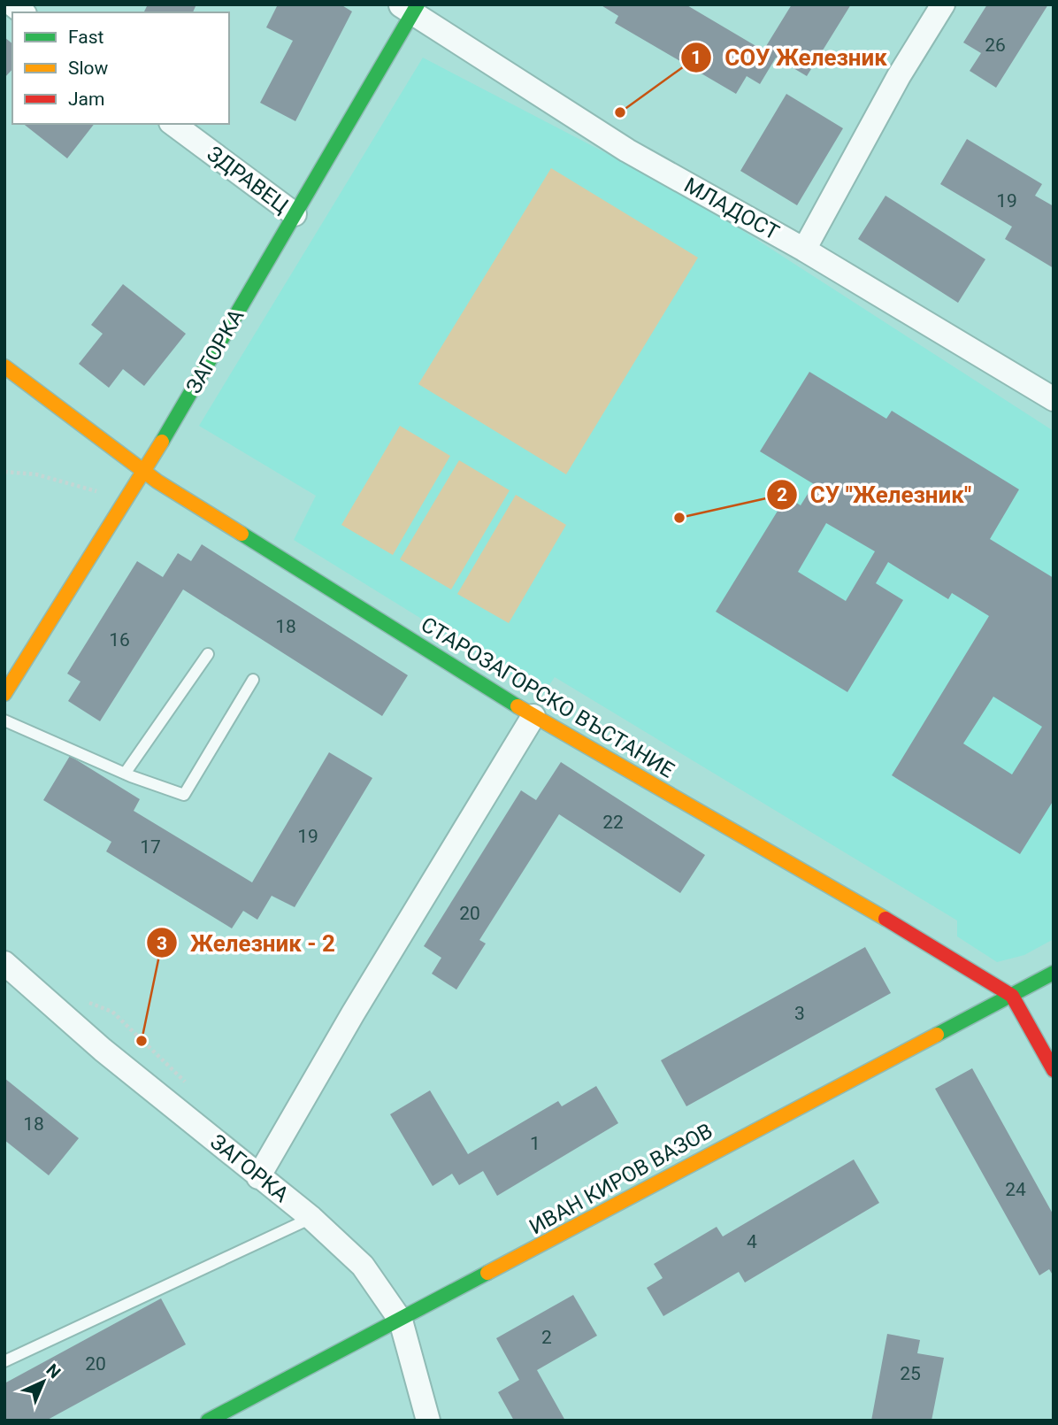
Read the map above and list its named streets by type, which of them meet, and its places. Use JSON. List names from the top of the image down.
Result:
{
  "streets": {
    "street": [
      "ЗДРАВЕЦ",
      "МЛАДОСТ",
      "ЗАГОРКА",
      "СТАРОЗАГОРСКО ВЪСТАНИЕ",
      "ИВАН КИРОВ ВАЗОВ"
    ]
  },
  "crossings": [
    ["ЗДРАВЕЦ", "ЗАГОРКА"],
    ["МЛАДОСТ", "ЗАГОРКА"],
    ["ЗАГОРКА", "СТАРОЗАГОРСКО ВЪСТАНИЕ"],
    ["ЗАГОРКА", "ИВАН КИРОВ ВАЗОВ"],
    ["СТАРОЗАГОРСКО ВЪСТАНИЕ", "ИВАН КИРОВ ВАЗОВ"]
  ],
  "places": ["СОУ Железник", "СУ \"Железник\"", "Железник - 2"],
  "house_numbers": [
    "26",
    "19",
    "18",
    "16",
    "22",
    "19",
    "17",
    "20",
    "3",
    "18",
    "1",
    "24",
    "4",
    "2",
    "20",
    "25"
  ],
  "legend": ["Fast", "Slow", "Jam"],
  "north": "top right"
}
